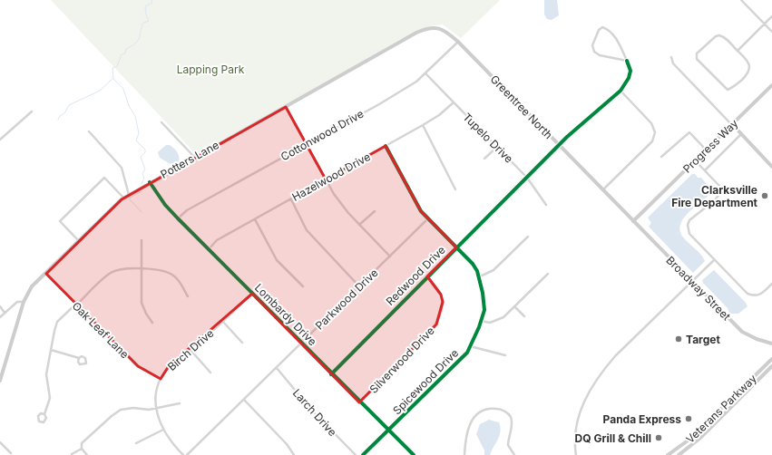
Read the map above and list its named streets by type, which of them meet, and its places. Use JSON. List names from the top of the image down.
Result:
{
  "streets": {
    "main road": [
      "Greentree North",
      "Progress Way",
      "Potters Lane",
      "Broadway Street",
      "Lombardy Drive",
      "Veterans Parkway"
    ],
    "street": [
      "Cottonwood Drive",
      "Tupelo Drive",
      "Hazelwood Drive",
      "Redwood Drive",
      "Parkwood Drive",
      "Oak Leaf Lane",
      "Birch Drive",
      "Silverwood Drive",
      "Spicewood Drive",
      "Larch Drive"
    ]
  },
  "crossings": [
    ["Greentree North", "Cottonwood Drive"],
    ["Greentree North", "Progress Way"],
    ["Greentree North", "Potters Lane"],
    ["Greentree North", "Redwood Drive"],
    ["Greentree North", "Broadway Street"],
    ["Cottonwood Drive", "Tupelo Drive"],
    ["Cottonwood Drive", "Lombardy Drive"],
    ["Tupelo Drive", "Hazelwood Drive"],
    ["Tupelo Drive", "Redwood Drive"],
    ["Progress Way", "Broadway Street"],
    ["Potters Lane", "Lombardy Drive"],
    ["Potters Lane", "Oak Leaf Lane"],
    ["Hazelwood Drive", "Lombardy Drive"],
    ["Hazelwood Drive", "Spicewood Drive"],
    ["Redwood Drive", "Lombardy Drive"],
    ["Redwood Drive", "Silverwood Drive"],
    ["Redwood Drive", "Spicewood Drive"],
    ["Parkwood Drive", "Lombardy Drive"],
    ["Parkwood Drive", "Spicewood Drive"],
    ["Parkwood Drive", "Larch Drive"],
    ["Lombardy Drive", "Birch Drive"],
    ["Lombardy Drive", "Silverwood Drive"],
    ["Lombardy Drive", "Spicewood Drive"],
    ["Oak Leaf Lane", "Birch Drive"]
  ],
  "parks": ["Lapping Park"],
  "places": [
    "Clarksville Fire Department",
    "Target",
    "Panda Express",
    "DQ Grill & Chill"
  ]
}
